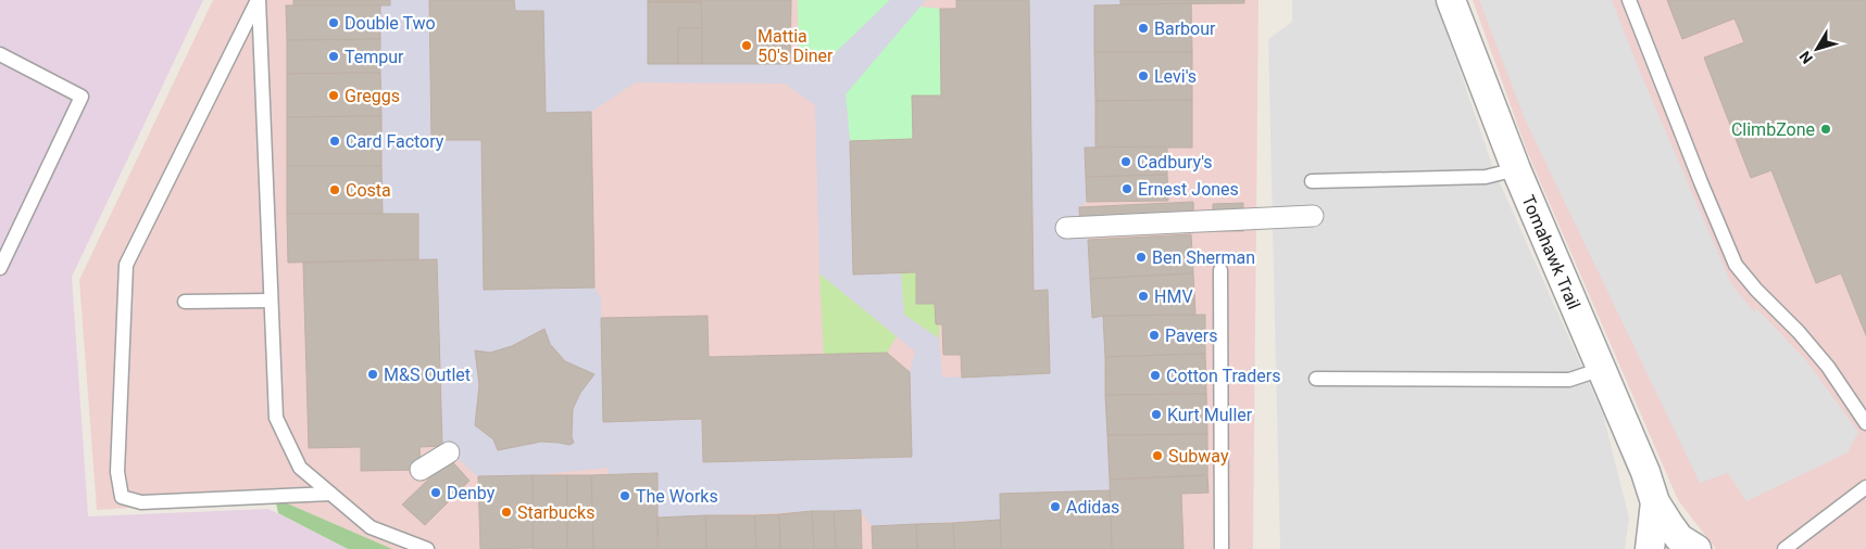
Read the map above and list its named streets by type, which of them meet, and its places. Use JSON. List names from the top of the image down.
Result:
{
  "streets": {
    "street": ["Tomahawk Trail"]
  },
  "places": [
    "Double Two",
    "Barbour",
    "Mattia 50's Diner",
    "Tempur",
    "Levi's",
    "Greggs",
    "ClimbZone",
    "Card Factory",
    "Cadbury's",
    "Ernest Jones",
    "Costa",
    "Ben Sherman",
    "HMV",
    "Pavers",
    "M&S Outlet",
    "Cotton Traders",
    "Kurt Muller",
    "Subway",
    "Denby",
    "The Works",
    "Adidas",
    "Starbucks"
  ],
  "north": "bottom left"
}
